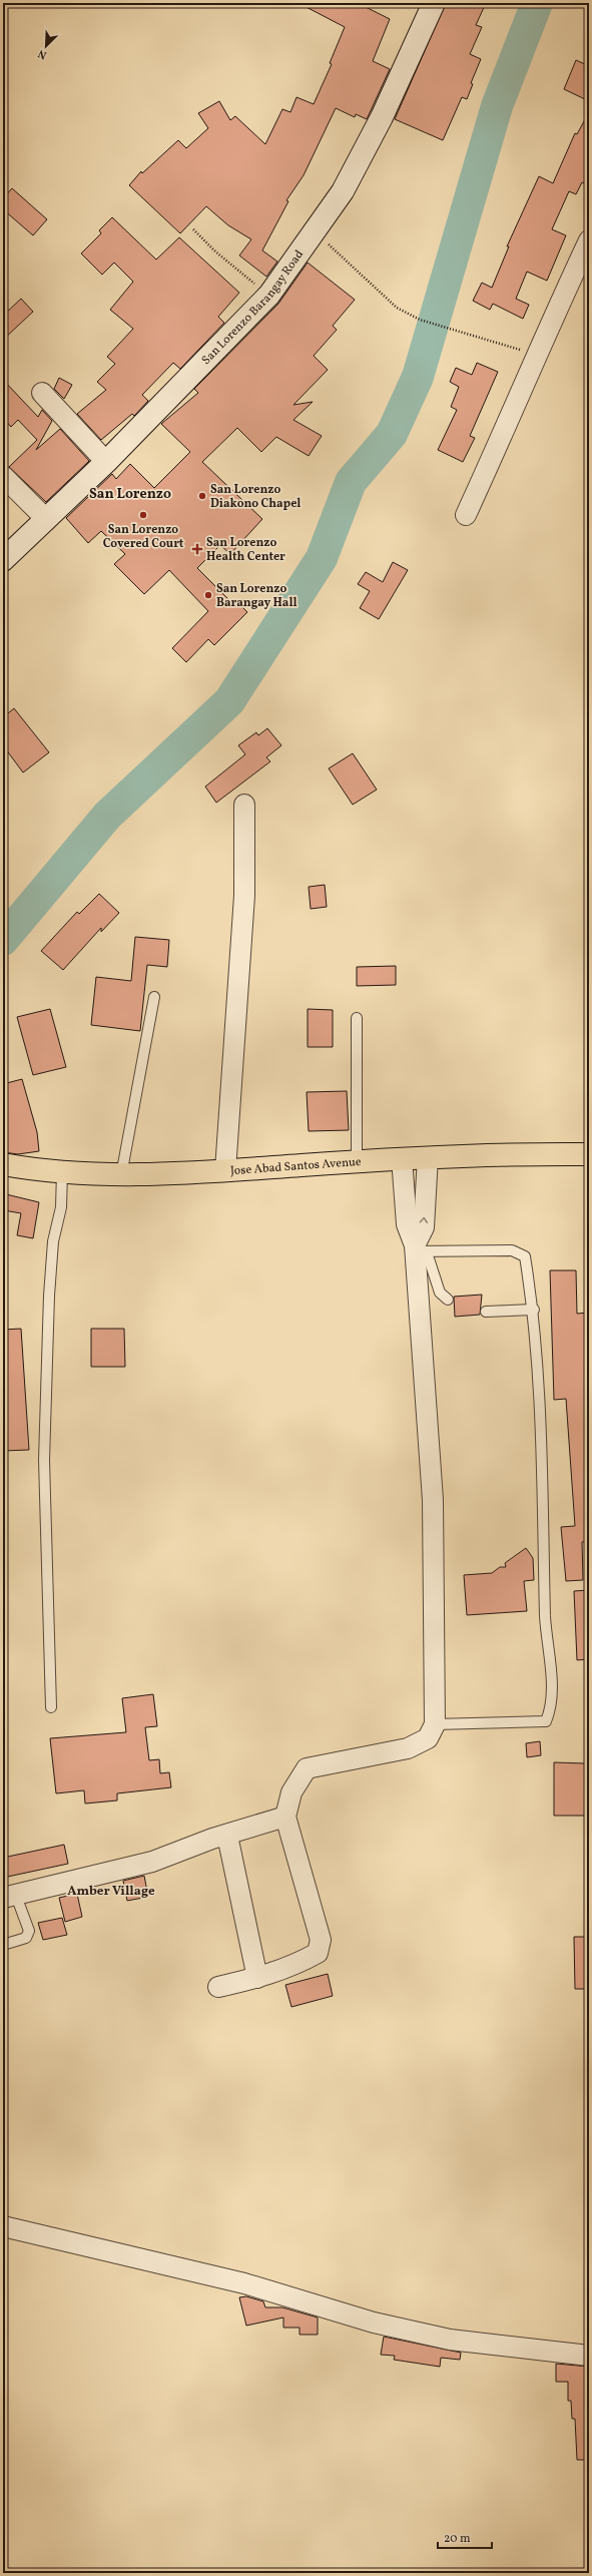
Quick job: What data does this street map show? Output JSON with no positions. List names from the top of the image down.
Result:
{
  "streets": {
    "highway": ["Jose Abad Santos Avenue"],
    "street": ["San Lorenzo Barangay Road"]
  },
  "districts": ["San Lorenzo", "Amber Village"],
  "places": {
    "other": ["San Lorenzo Diakono Chapel", "San Lorenzo Covered Court", "San Lorenzo Barangay Hall"],
    "health": ["San Lorenzo Health Center"]
  },
  "scale_bar": "20 m",
  "north": "bottom left"
}
